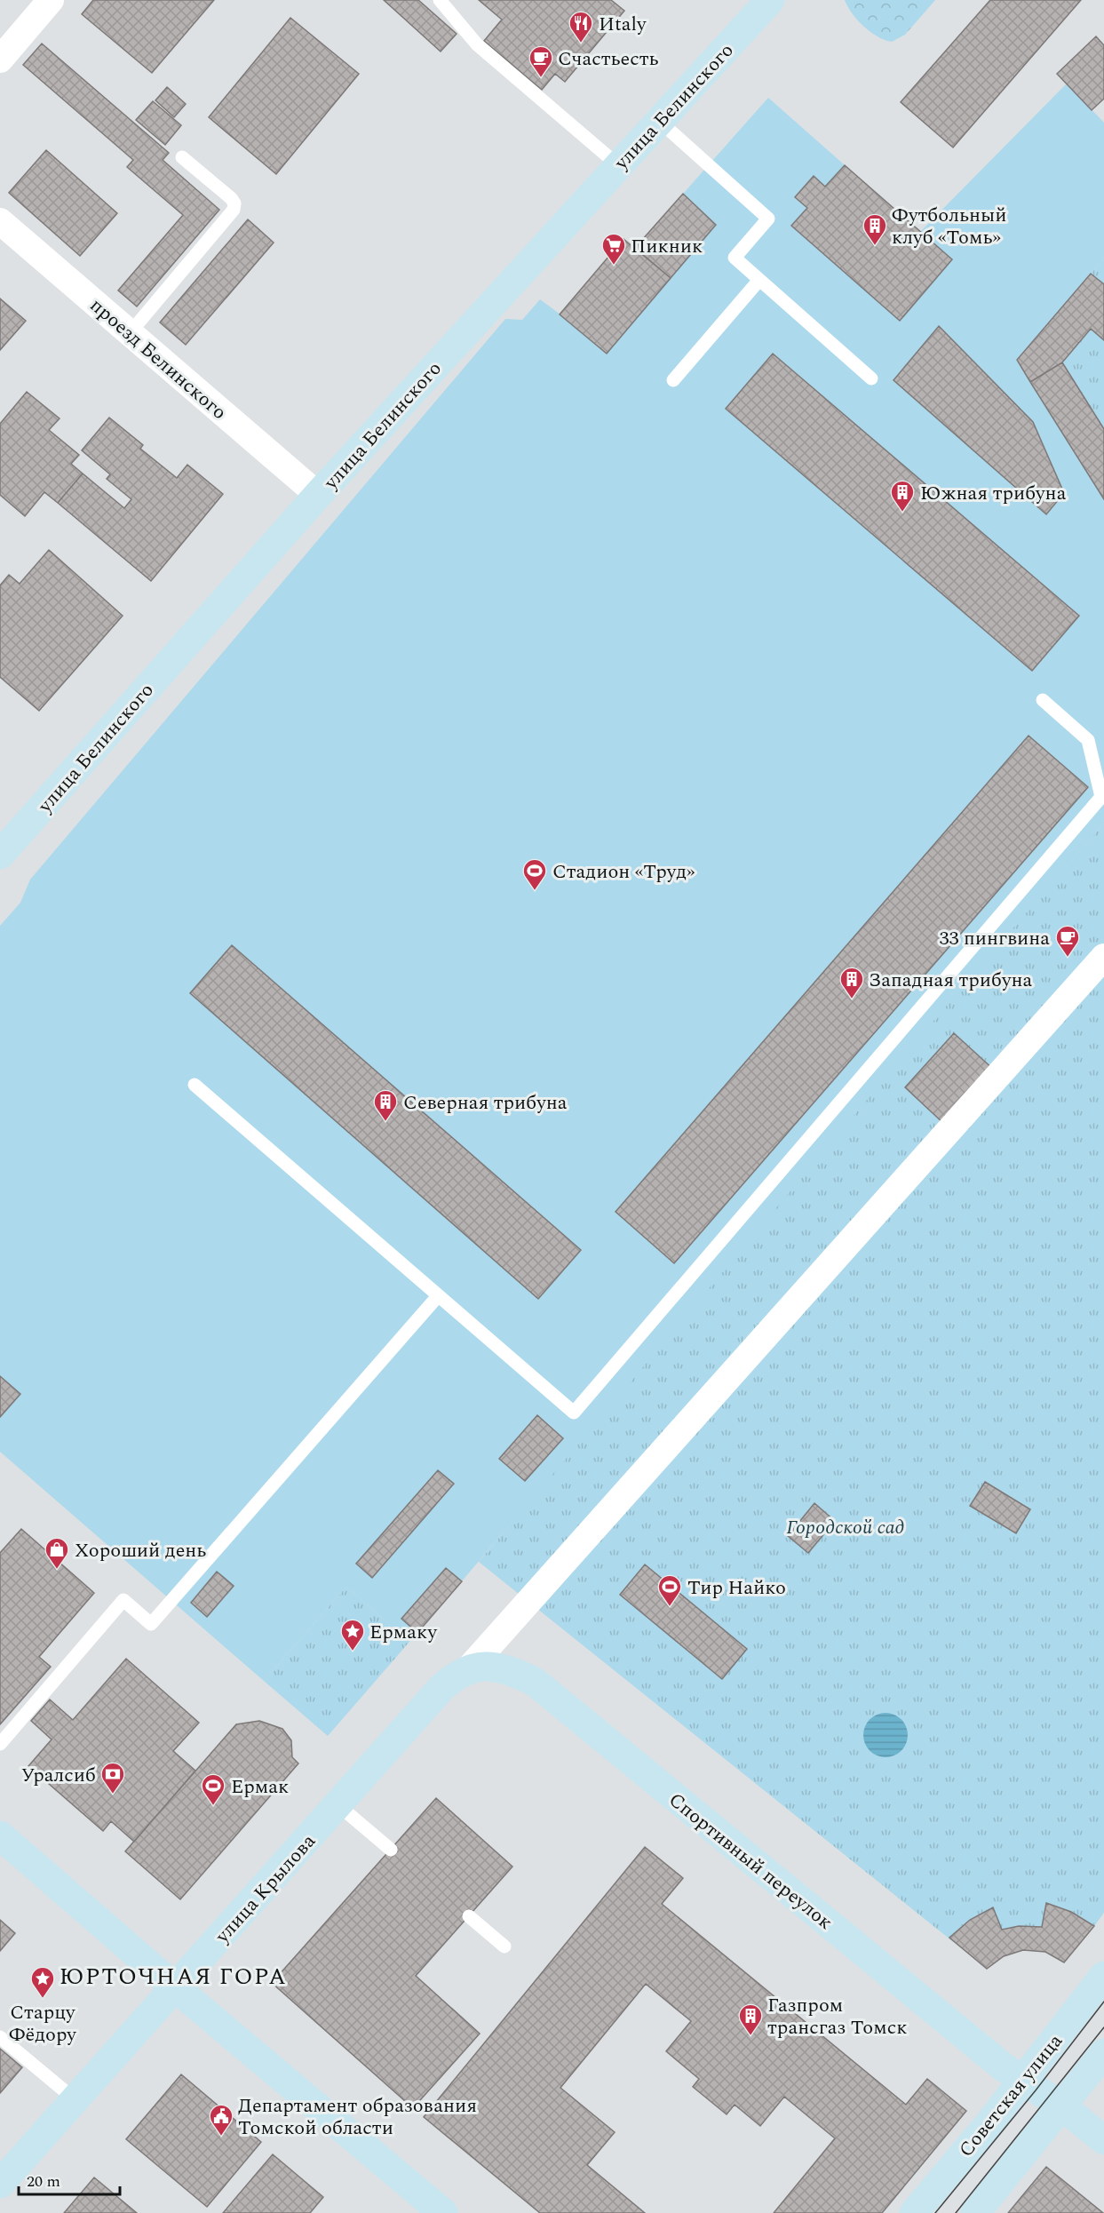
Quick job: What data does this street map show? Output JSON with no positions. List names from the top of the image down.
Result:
{
  "streets": {
    "street": [
      "улица Белинского",
      "проезд Белинского",
      "Спортивный переулок",
      "улица Крылова",
      "Советская улица"
    ]
  },
  "crossings": [
    ["улица Белинского", "проезд Белинского"],
    ["Спортивный переулок", "улица Крылова"],
    ["Спортивный переулок", "Советская улица"]
  ],
  "districts": ["ЮРТОЧНАЯ ГОРА"],
  "parks": ["Городской сад"],
  "places": {
    "restaurant": ["Иtaly"],
    "cafe": ["Счастьесть", "33 пингвина"],
    "building": [
      "Футбольный клуб «Томь»",
      "Южная трибуна",
      "Западная трибуна",
      "Северная трибуна",
      "Газпром трансгаз Томск"
    ],
    "supermarket": ["Пикник"],
    "sports": ["Стадион «Труд»", "Тир Найко", "Ермак"],
    "shop": ["Хороший день"],
    "place": ["Ермаку", "Старцу Фёдору"],
    "bank": ["Уралсиб"],
    "public building": ["Департамент образования Томской области"]
  },
  "scale_bar": "20 m"
}
